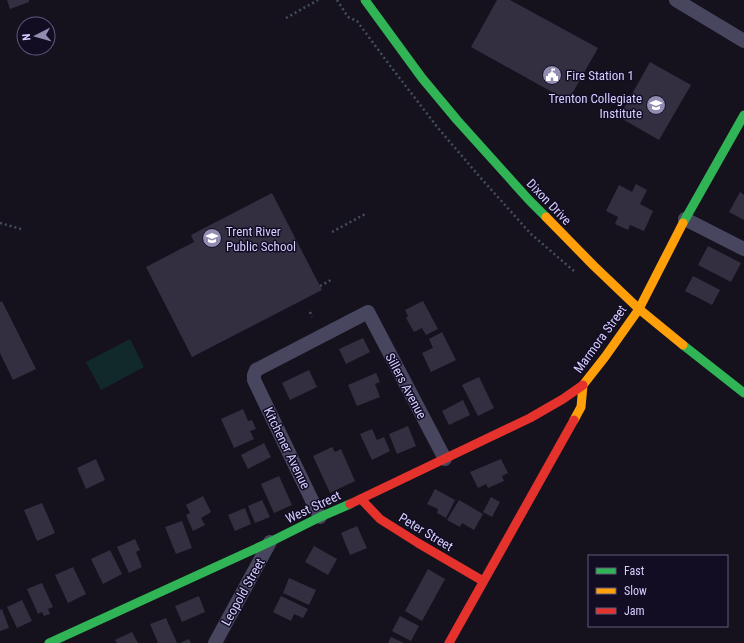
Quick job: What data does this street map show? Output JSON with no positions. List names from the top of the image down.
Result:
{
  "streets": {
    "street": [
      "Dixon Drive",
      "Marmora Street",
      "Sillers Avenue",
      "Kitchener Avenue",
      "West Street",
      "Peter Street",
      "Leopold Street"
    ]
  },
  "crossings": [
    ["Dixon Drive", "Marmora Street"],
    ["Marmora Street", "West Street"],
    ["Marmora Street", "Peter Street"],
    ["Sillers Avenue", "Kitchener Avenue"],
    ["Sillers Avenue", "West Street"],
    ["Kitchener Avenue", "West Street"],
    ["West Street", "Peter Street"],
    ["West Street", "Leopold Street"]
  ],
  "places": {
    "public building": ["Fire Station 1"],
    "school or university": ["Trenton Collegiate Institute", "Trent River Public School"]
  },
  "legend": ["Fast", "Slow", "Jam"],
  "north": "left"
}
